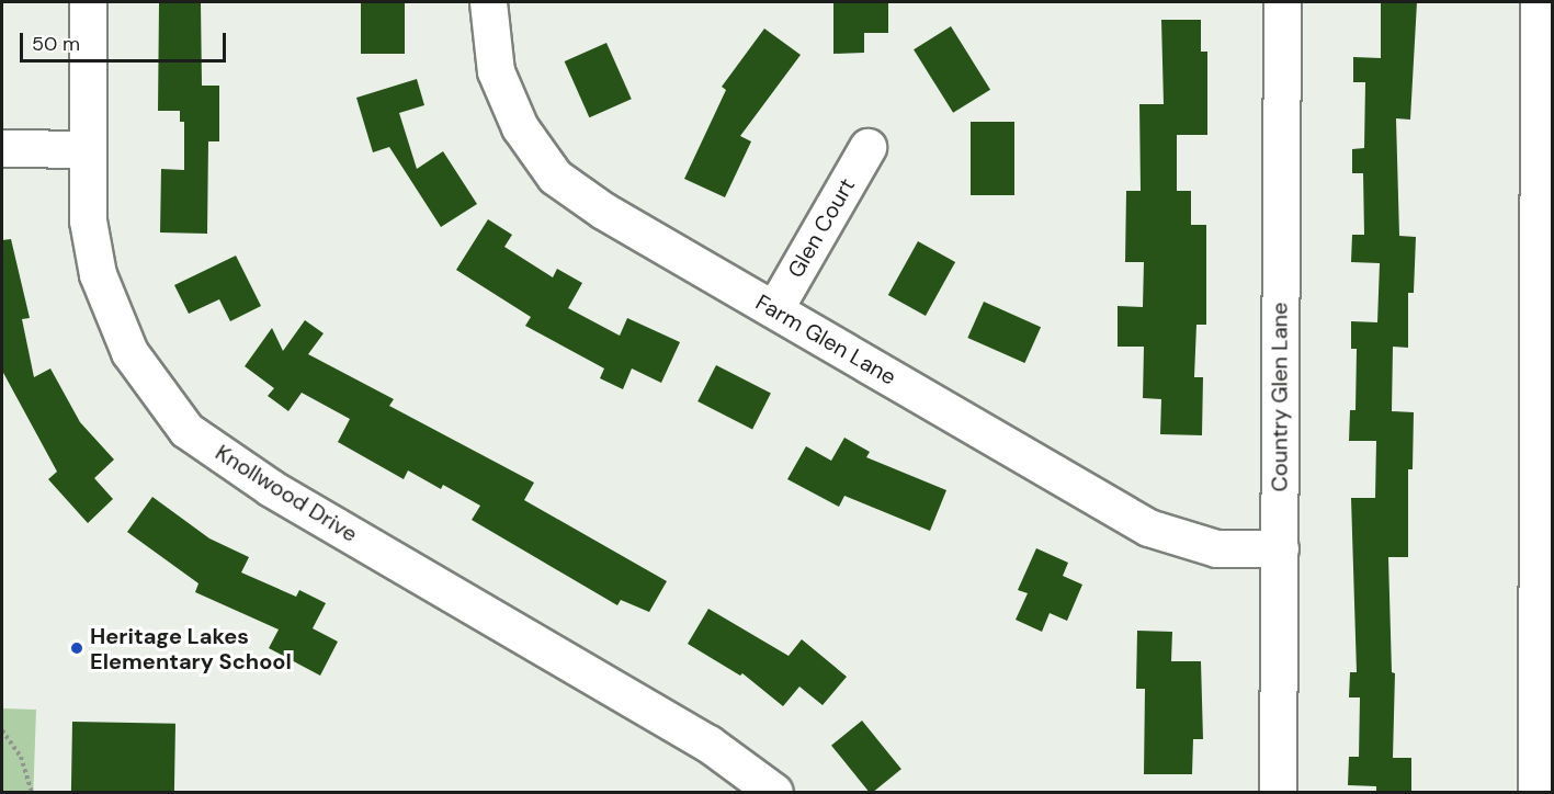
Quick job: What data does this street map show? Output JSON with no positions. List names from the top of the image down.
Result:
{
  "streets": {
    "street": [
      "Glen Court",
      "Farm Glen Lane",
      "Country Glen Lane",
      "Knollwood Drive"
    ]
  },
  "crossings": [
    ["Glen Court", "Farm Glen Lane"],
    ["Farm Glen Lane", "Country Glen Lane"]
  ],
  "places": ["Heritage Lakes Elementary School"],
  "scale_bar": "50 m"
}
